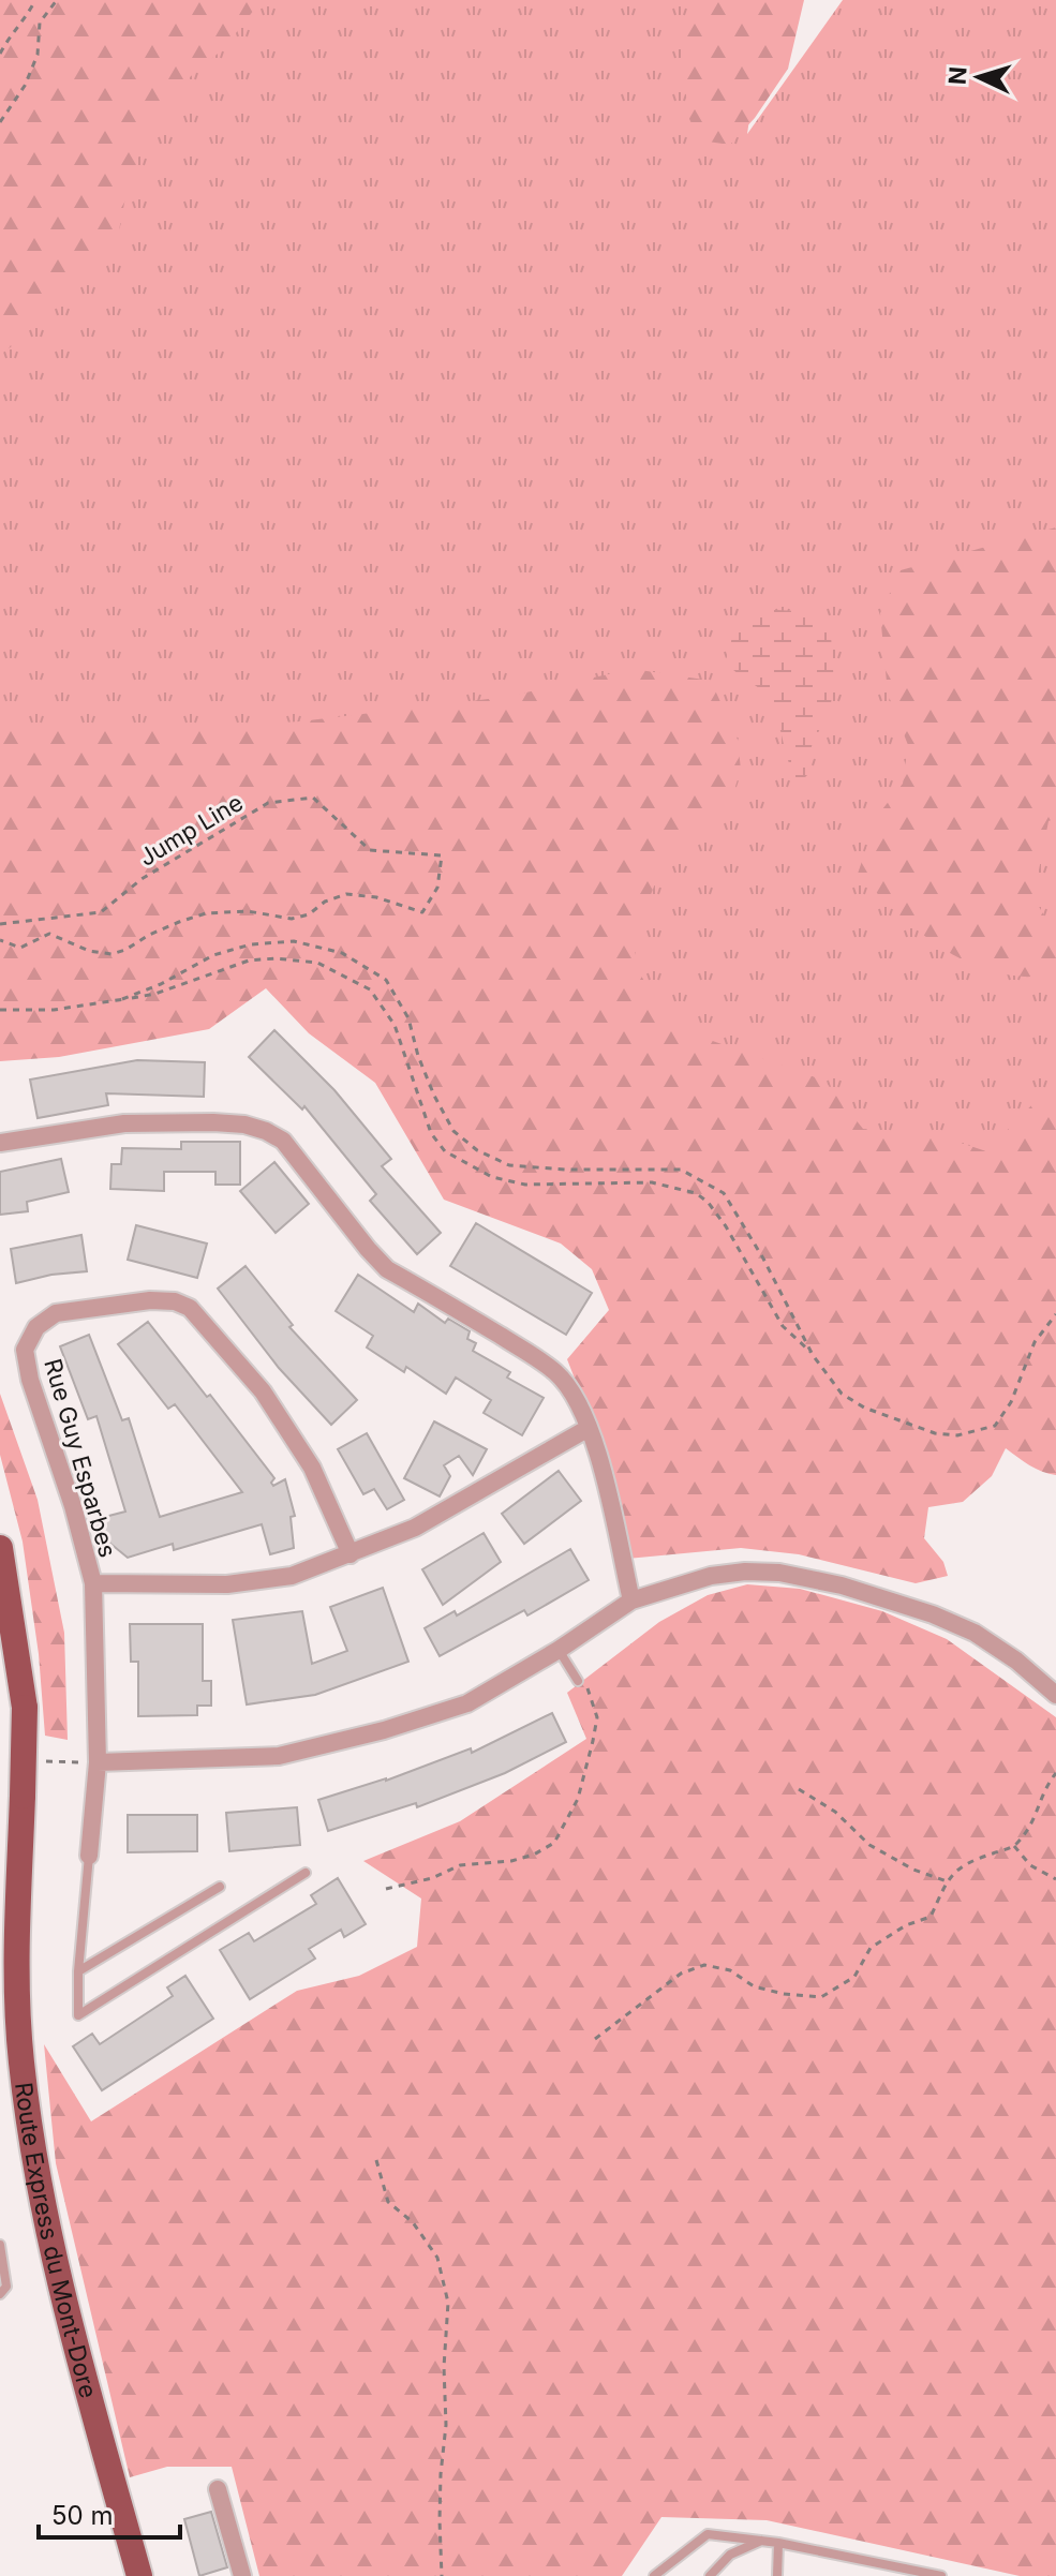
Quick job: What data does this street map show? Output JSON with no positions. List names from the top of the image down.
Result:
{
  "streets": {
    "main road": ["Route Express du Mont-Dore"],
    "street": ["Rue Guy Esparbes"],
    "path": ["Jump Line"]
  },
  "scale_bar": "50 m",
  "north": "left"
}
